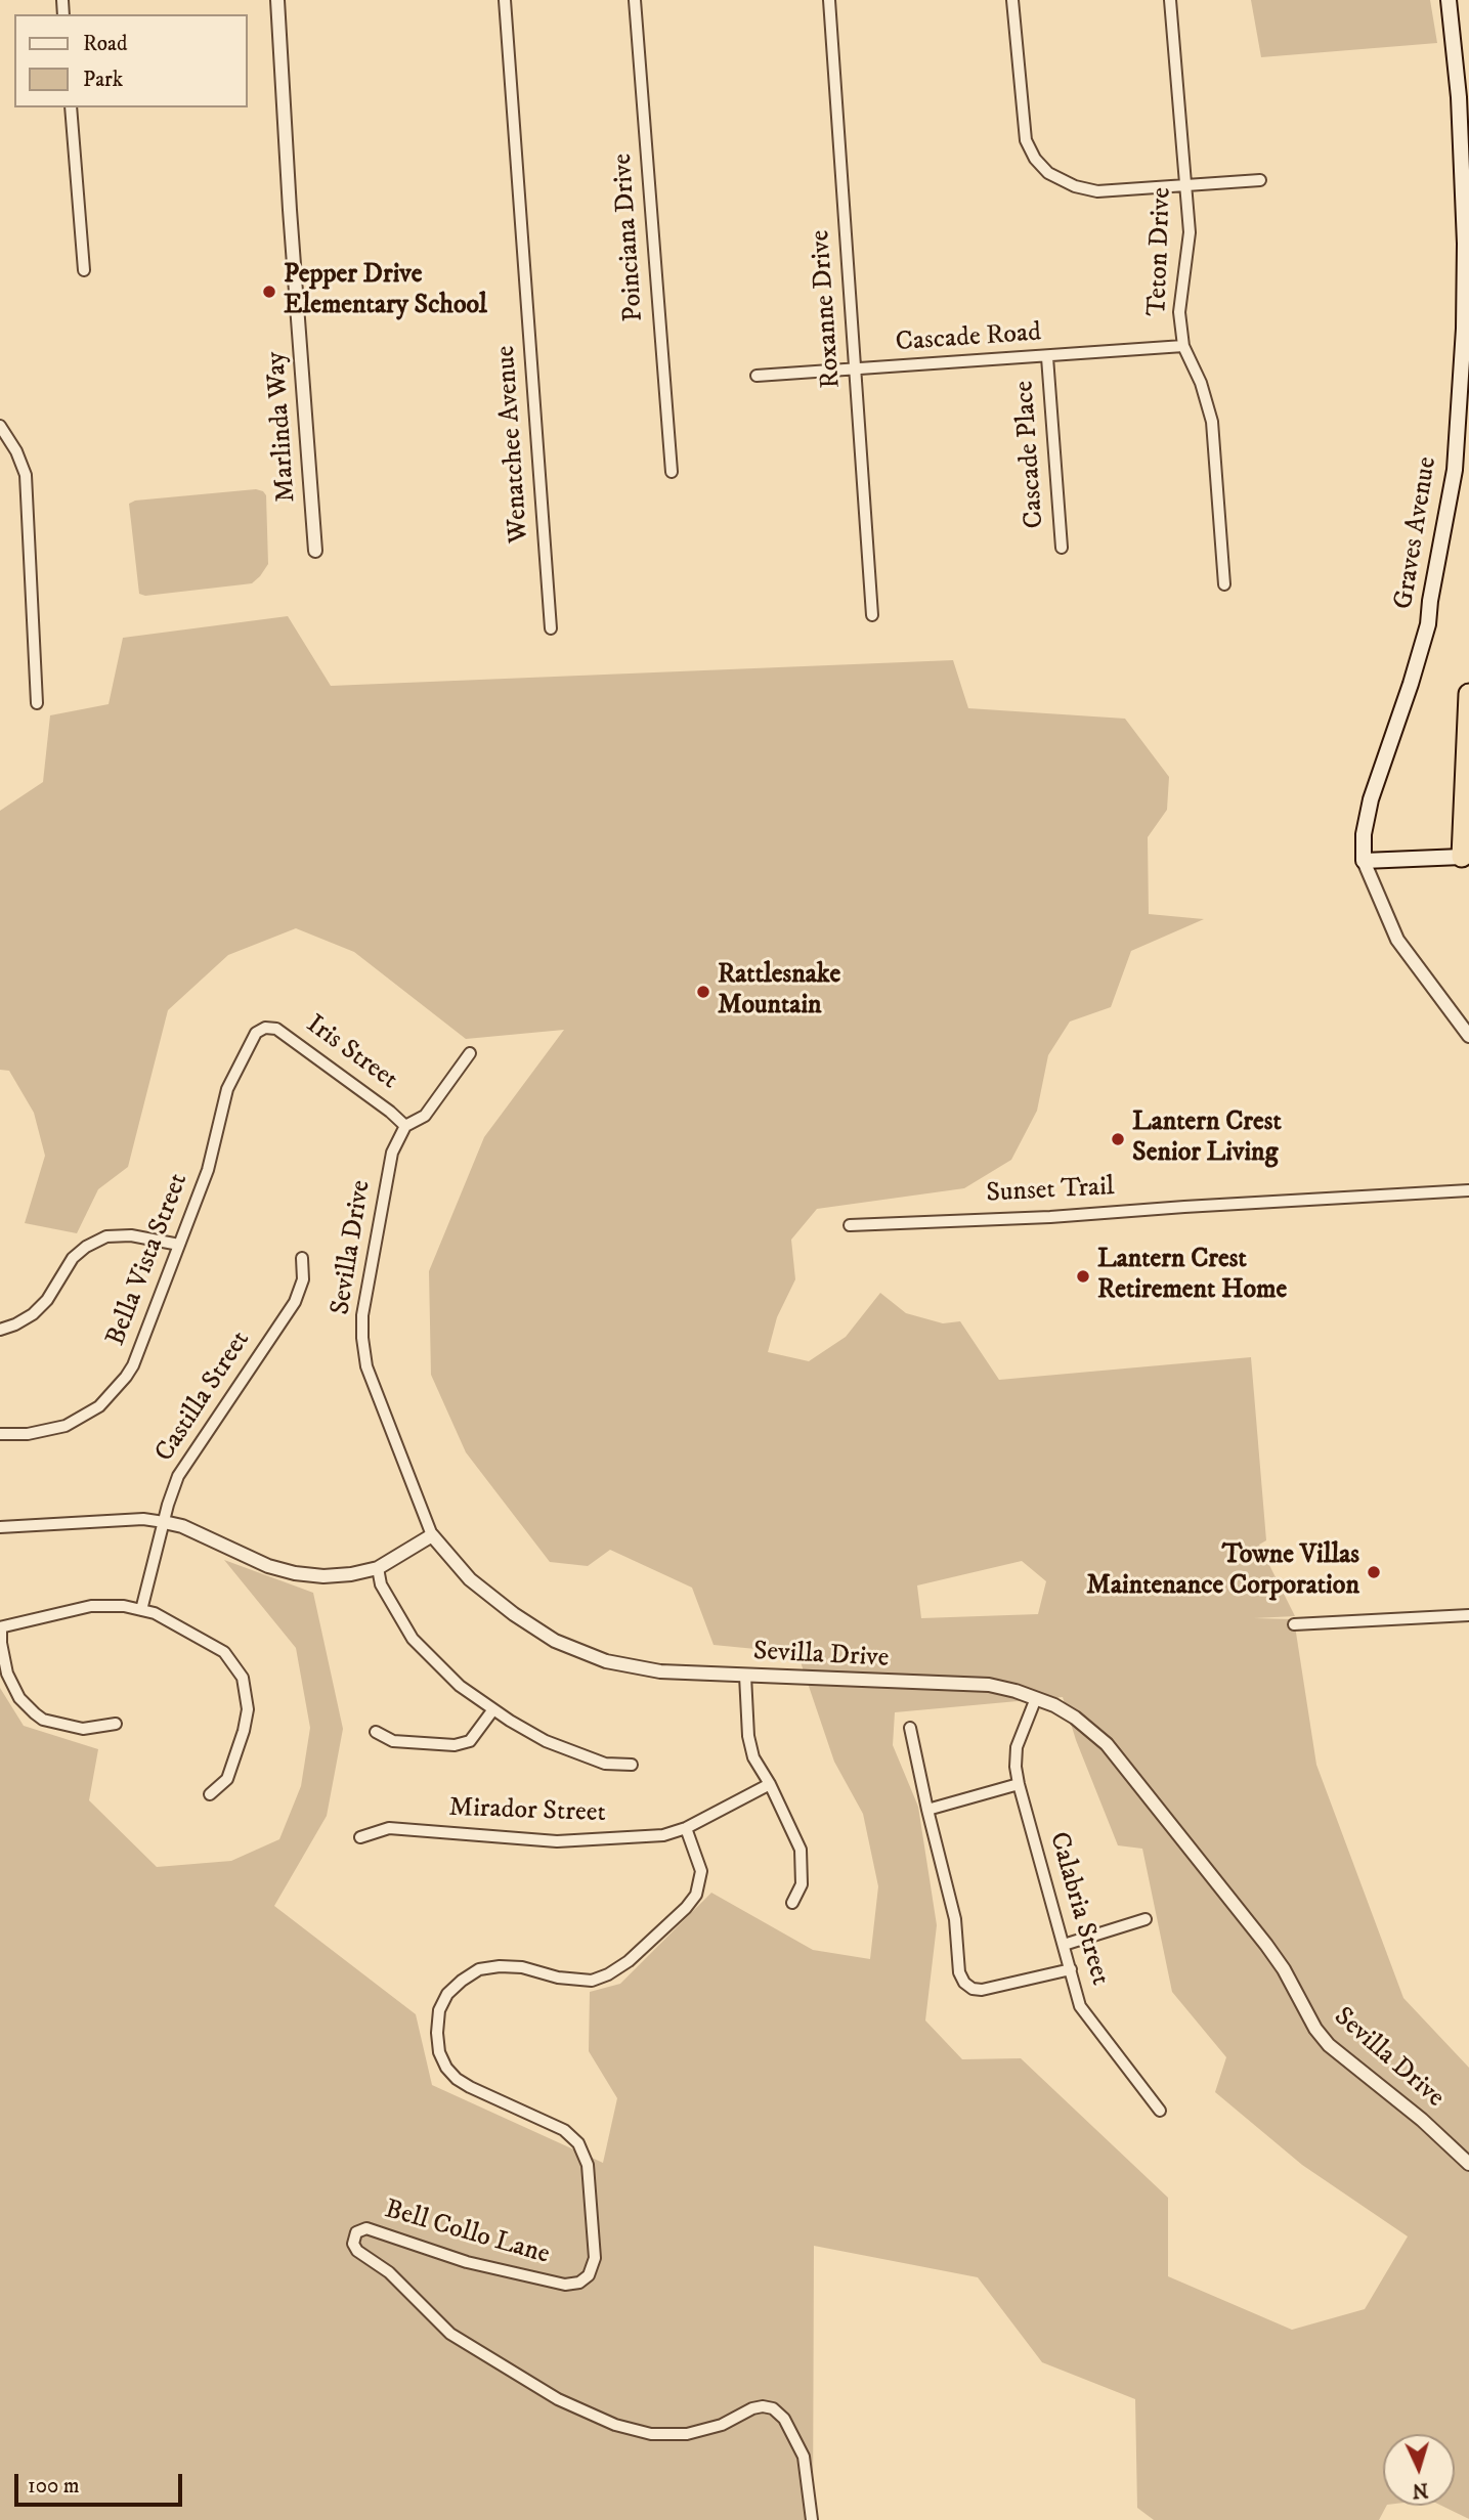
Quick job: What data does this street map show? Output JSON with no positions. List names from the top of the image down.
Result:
{
  "streets": {
    "main road": ["Graves Avenue"],
    "street": [
      "Poinciana Drive",
      "Teton Drive",
      "Roxanne Drive",
      "Cascade Road",
      "Marlinda Way",
      "Wenatchee Avenue",
      "Cascade Place",
      "Iris Street",
      "Sunset Trail",
      "Sevilla Drive",
      "Bella Vista Street",
      "Castilla Street",
      "Mirador Street",
      "Calabria Street",
      "Bell Collo Lane"
    ]
  },
  "crossings": [
    ["Teton Drive", "Cascade Road"],
    ["Roxanne Drive", "Cascade Road"],
    ["Cascade Road", "Cascade Place"],
    ["Iris Street", "Sevilla Drive"],
    ["Iris Street", "Bella Vista Street"],
    ["Sevilla Drive", "Calabria Street"],
    ["Mirador Street", "Bell Collo Lane"]
  ],
  "places": [
    "Pepper Drive Elementary School",
    "Rattlesnake Mountain",
    "Lantern Crest Senior Living",
    "Lantern Crest Retirement Home",
    "Towne Villas Maintenance Corporation"
  ],
  "legend": ["Road", "Park"],
  "scale_bar": "100 m",
  "north": "bottom"
}
